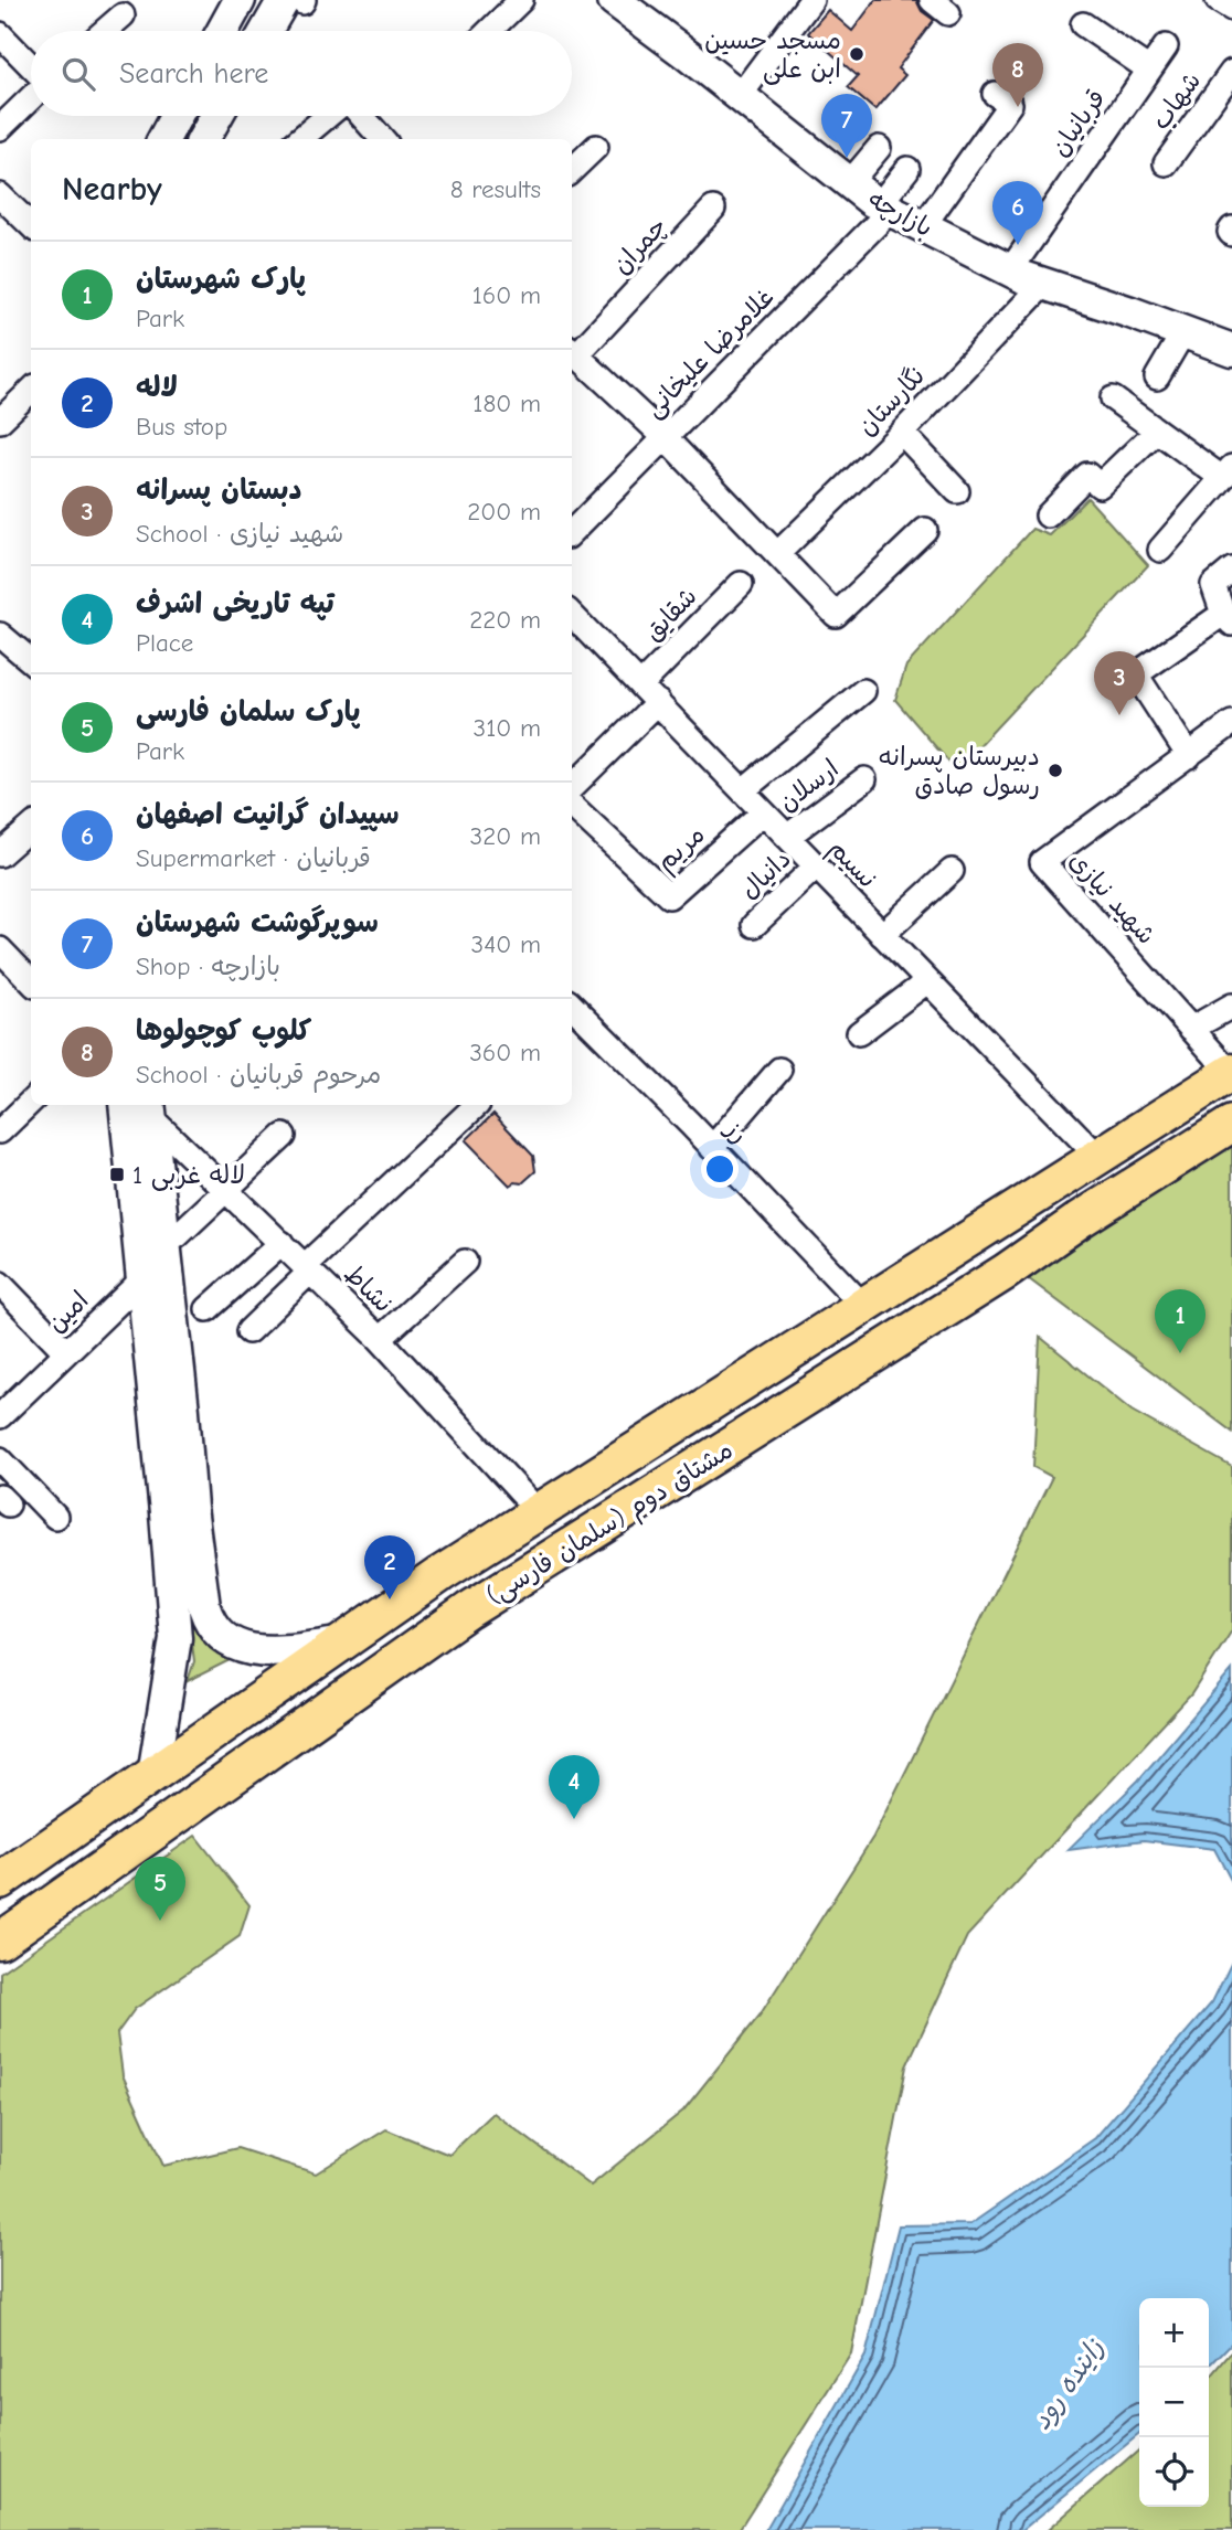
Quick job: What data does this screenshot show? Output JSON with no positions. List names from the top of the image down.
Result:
{
  "streets": {
    "main road": ["بازارچه", "مشتاق دوم (سلمان فارسی)"],
    "street": [
      "شهاب",
      "قربانیان",
      "چمران",
      "غلامرضا علیخانی",
      "نگارستان",
      "شقایق",
      "ارسلان",
      "مریم",
      "نسیم",
      "دانیال",
      "شهید نیازی",
      "رز",
      "نشاط",
      "امین"
    ]
  },
  "crossings": [
    ["قربانیان", "بازارچه"],
    ["بازارچه", "غلامرضا علیخانی"],
    ["بازارچه", "نگارستان"],
    ["چمران", "غلامرضا علیخانی"],
    ["شقایق", "نسیم"],
    ["ارسلان", "نسیم"],
    ["مریم", "نسیم"],
    ["نسیم", "دانیال"],
    ["نسیم", "مشتاق دوم (سلمان فارسی)"],
    ["شهید نیازی", "مشتاق دوم (سلمان فارسی)"],
    ["رز", "مشتاق دوم (سلمان فارسی)"],
    ["نشاط", "مشتاق دوم (سلمان فارسی)"]
  ],
  "water": ["زاینده رود"],
  "places": {
    "other": ["مسجد حسین ابن علی", "دبیرستان پسرانه رسول صادق"],
    "transit": ["لاله غربی 1"]
  },
  "page": {
    "search": "Search here",
    "pins": [
      "8",
      "7",
      "6",
      "3",
      "1",
      "2",
      "4",
      "5"
    ],
    "heading": ["Nearby", "8 results"],
    "list": [
      {
        "mark": "1",
        "name": "پارک شهرستان",
        "note": "Park",
        "value": "160 m"
      },
      {
        "mark": "2",
        "name": "لاله",
        "note": "Bus stop",
        "value": "180 m"
      },
      {
        "mark": "3",
        "name": "دبستان پسرانه",
        "note": "School · شهید نیازی",
        "value": "200 m"
      },
      {
        "mark": "4",
        "name": "تپه تاریخی اشرف",
        "note": "Place",
        "value": "220 m"
      },
      {
        "mark": "5",
        "name": "پارک سلمان فارسی",
        "note": "Park",
        "value": "310 m"
      },
      {
        "mark": "6",
        "name": "سپیدان گرانیت اصفهان",
        "note": "Supermarket · قربانیان",
        "value": "320 m"
      },
      {
        "mark": "7",
        "name": "سوپرگوشت شهرستان",
        "note": "Shop · بازارچه",
        "value": "340 m"
      },
      {
        "mark": "8",
        "name": "کلوپ کوچولوها",
        "note": "School · مرحوم قربانیان",
        "value": "360 m"
      }
    ],
    "map_buttons": ["+", "−"]
  }
}
